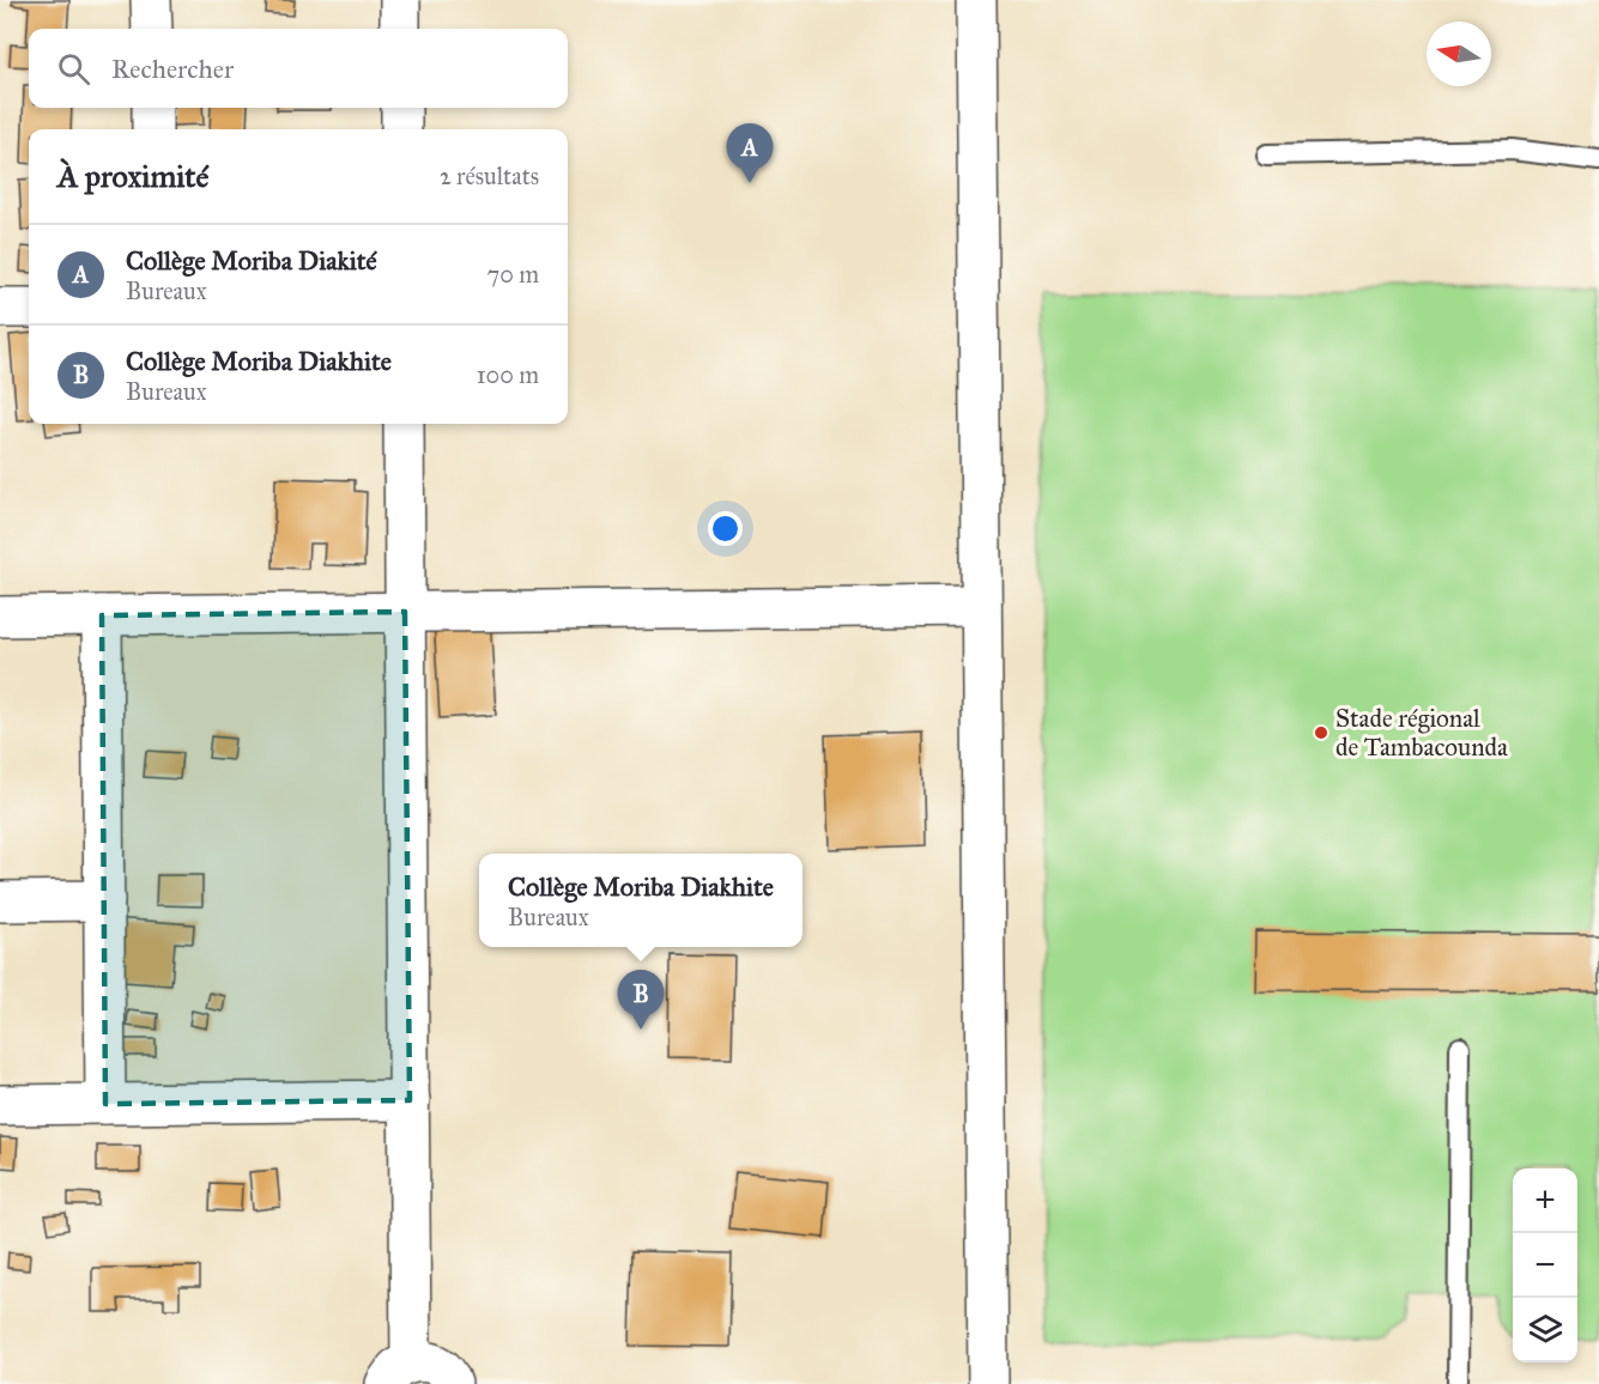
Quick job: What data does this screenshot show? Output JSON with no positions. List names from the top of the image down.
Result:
{
  "places": ["Stade régional de Tambacounda"],
  "north": "left",
  "page": {
    "search": "Rechercher",
    "pins": ["A", "B"],
    "heading": ["À proximité", "2 résultats"],
    "list": [
      {
        "mark": "A",
        "name": "Collège Moriba Diakité",
        "note": "Bureaux",
        "value": "70 m"
      },
      {
        "mark": "B",
        "name": "Collège Moriba Diakhite",
        "note": "Bureaux",
        "value": "100 m"
      }
    ],
    "popup": ["Collège Moriba Diakhite", "Bureaux"],
    "map_buttons": ["+", "−"]
  }
}
